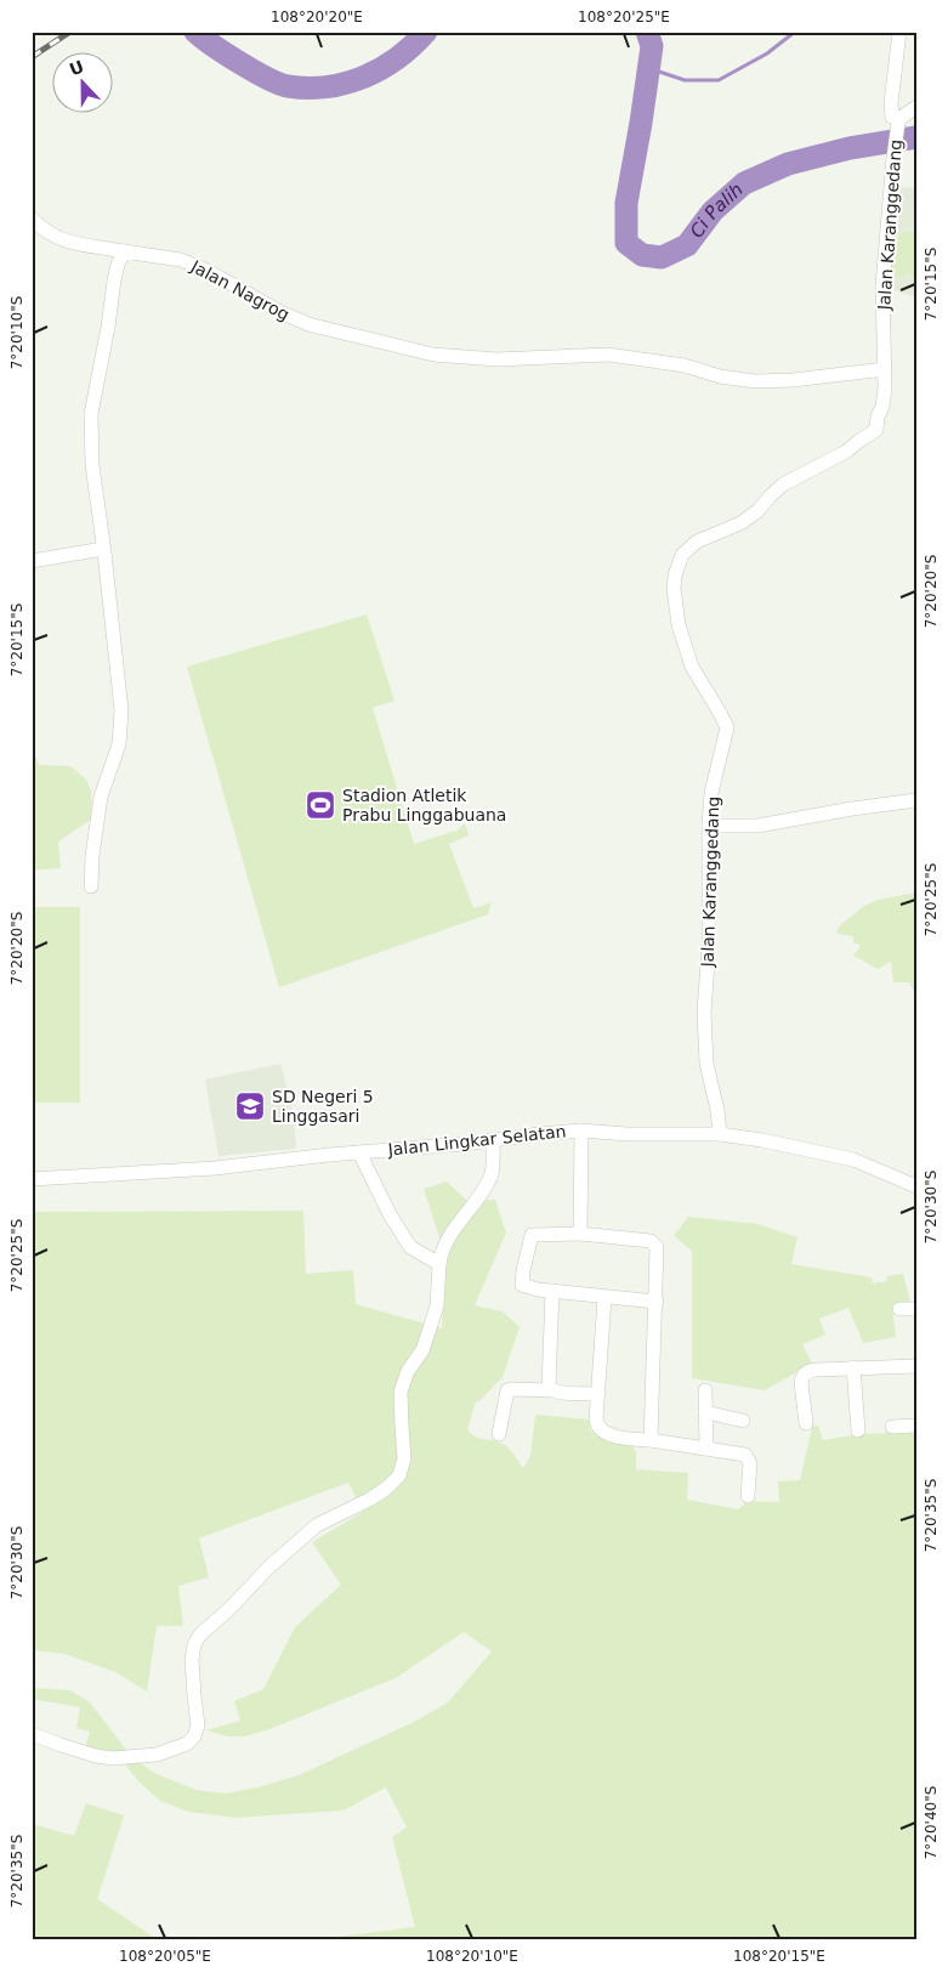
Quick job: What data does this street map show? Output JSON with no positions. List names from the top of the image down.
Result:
{
  "streets": {
    "street": ["Jalan Karanggedang", "Jalan Nagrog", "Jalan Lingkar Selatan"]
  },
  "crossings": [
    ["Jalan Karanggedang", "Jalan Nagrog"],
    ["Jalan Karanggedang", "Jalan Lingkar Selatan"]
  ],
  "water": ["Ci Palih"],
  "places": {
    "sports": ["Stadion Atletik Prabu Linggabuana"],
    "school or university": ["SD Negeri 5 Linggasari"]
  },
  "north": "top",
  "coordinates": [
    "108°20'20\"E",
    "108°20'25\"E",
    "7°20'15\"S",
    "7°20'10\"S",
    "7°20'20\"S",
    "7°20'25\"S",
    "7°20'30\"S",
    "7°20'35\"S",
    "7°20'40\"S",
    "108°20'05\"E",
    "108°20'10\"E",
    "108°20'15\"E"
  ]
}
